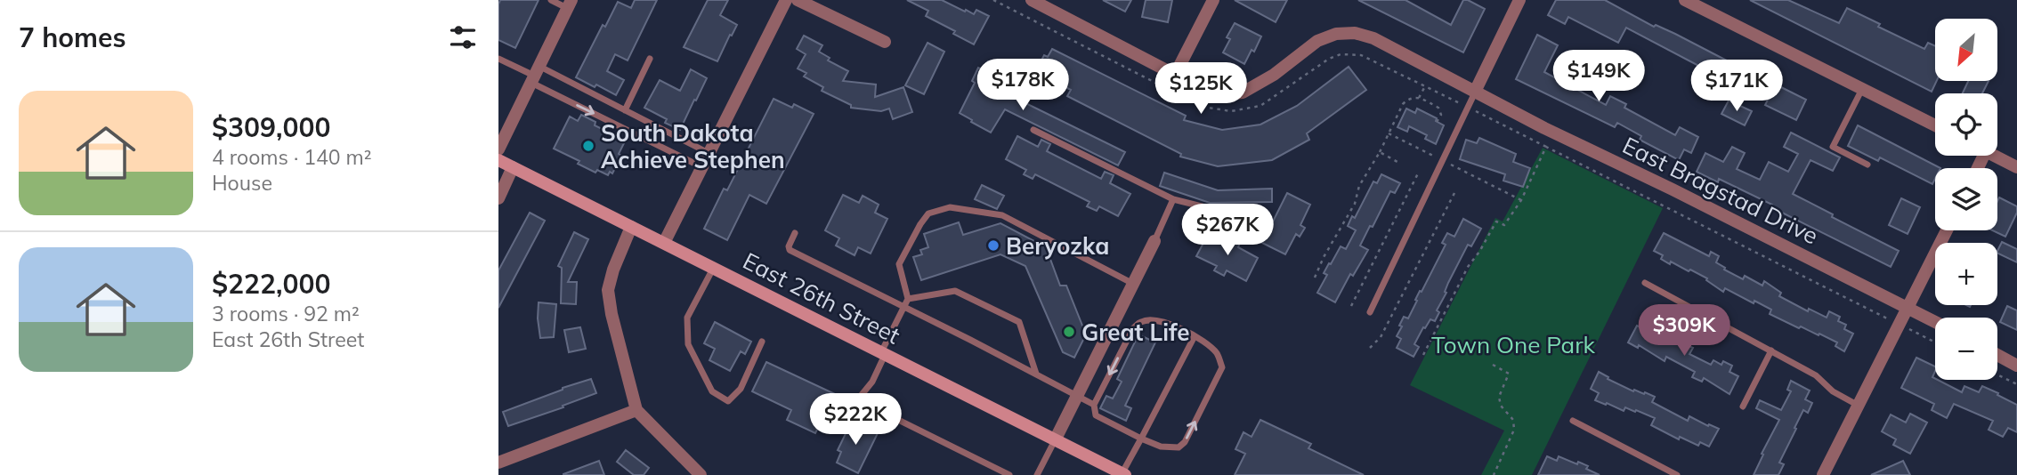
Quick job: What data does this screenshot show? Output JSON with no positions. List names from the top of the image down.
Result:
{
  "streets": {
    "main road": ["East 26th Street"],
    "street": ["East Bragstad Drive"]
  },
  "parks": ["Town One Park"],
  "places": ["South Dakota Achieve Stephen", "Beryozka", "Great Life"],
  "north": "bottom left",
  "page": {
    "heading": "7 homes",
    "map_buttons": ["+", "−"],
    "price": [
      "$149K",
      "$178K",
      "$171K",
      "$125K",
      "$267K",
      "$309K",
      "$222K"
    ],
    "list": [
      {
        "name": "$309,000",
        "note": "4 rooms · 140 m² · House"
      },
      {
        "name": "$222,000",
        "note": "3 rooms · 92 m² · East 26th Street"
      }
    ]
  }
}
